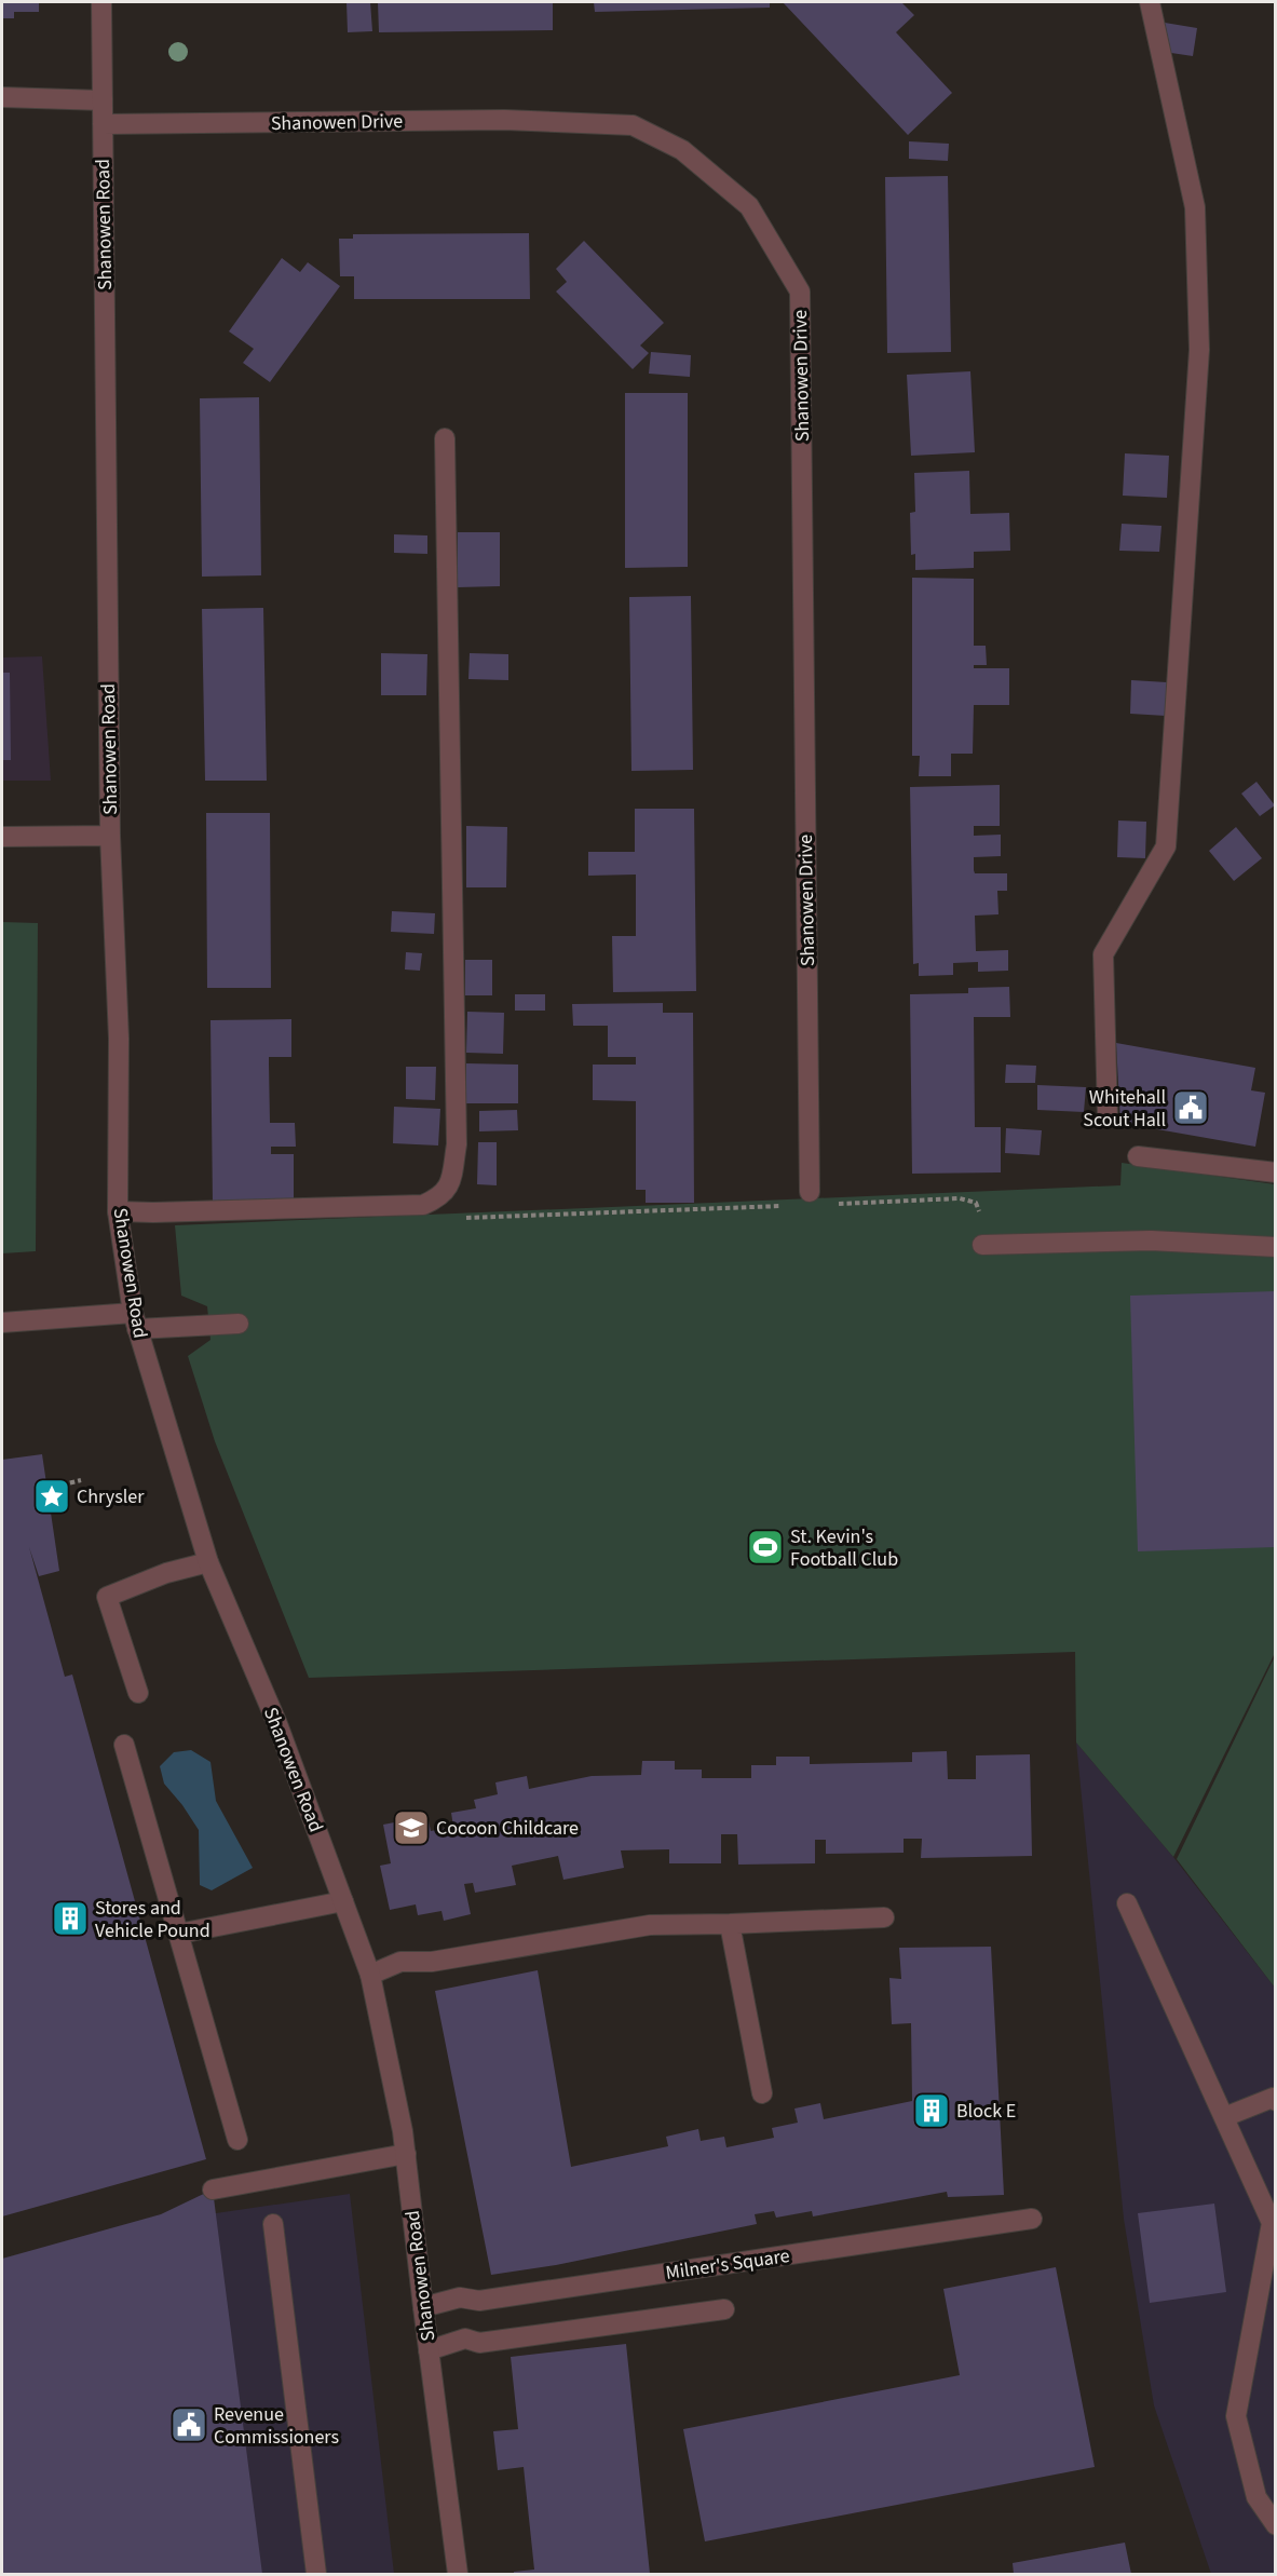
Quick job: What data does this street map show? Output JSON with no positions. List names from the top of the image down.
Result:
{
  "streets": {
    "street": ["Shanowen Drive", "Shanowen Road", "Milner's Square"]
  },
  "crossings": [
    ["Shanowen Drive", "Shanowen Road"],
    ["Shanowen Road", "Milner's Square"]
  ],
  "places": {
    "public building": ["Whitehall Scout Hall", "Revenue Commissioners"],
    "place": ["Chrysler"],
    "sports": ["St. Kevin's Football Club"],
    "school or university": ["Cocoon Childcare"],
    "building": ["Stores and Vehicle Pound", "Block E"]
  }
}
